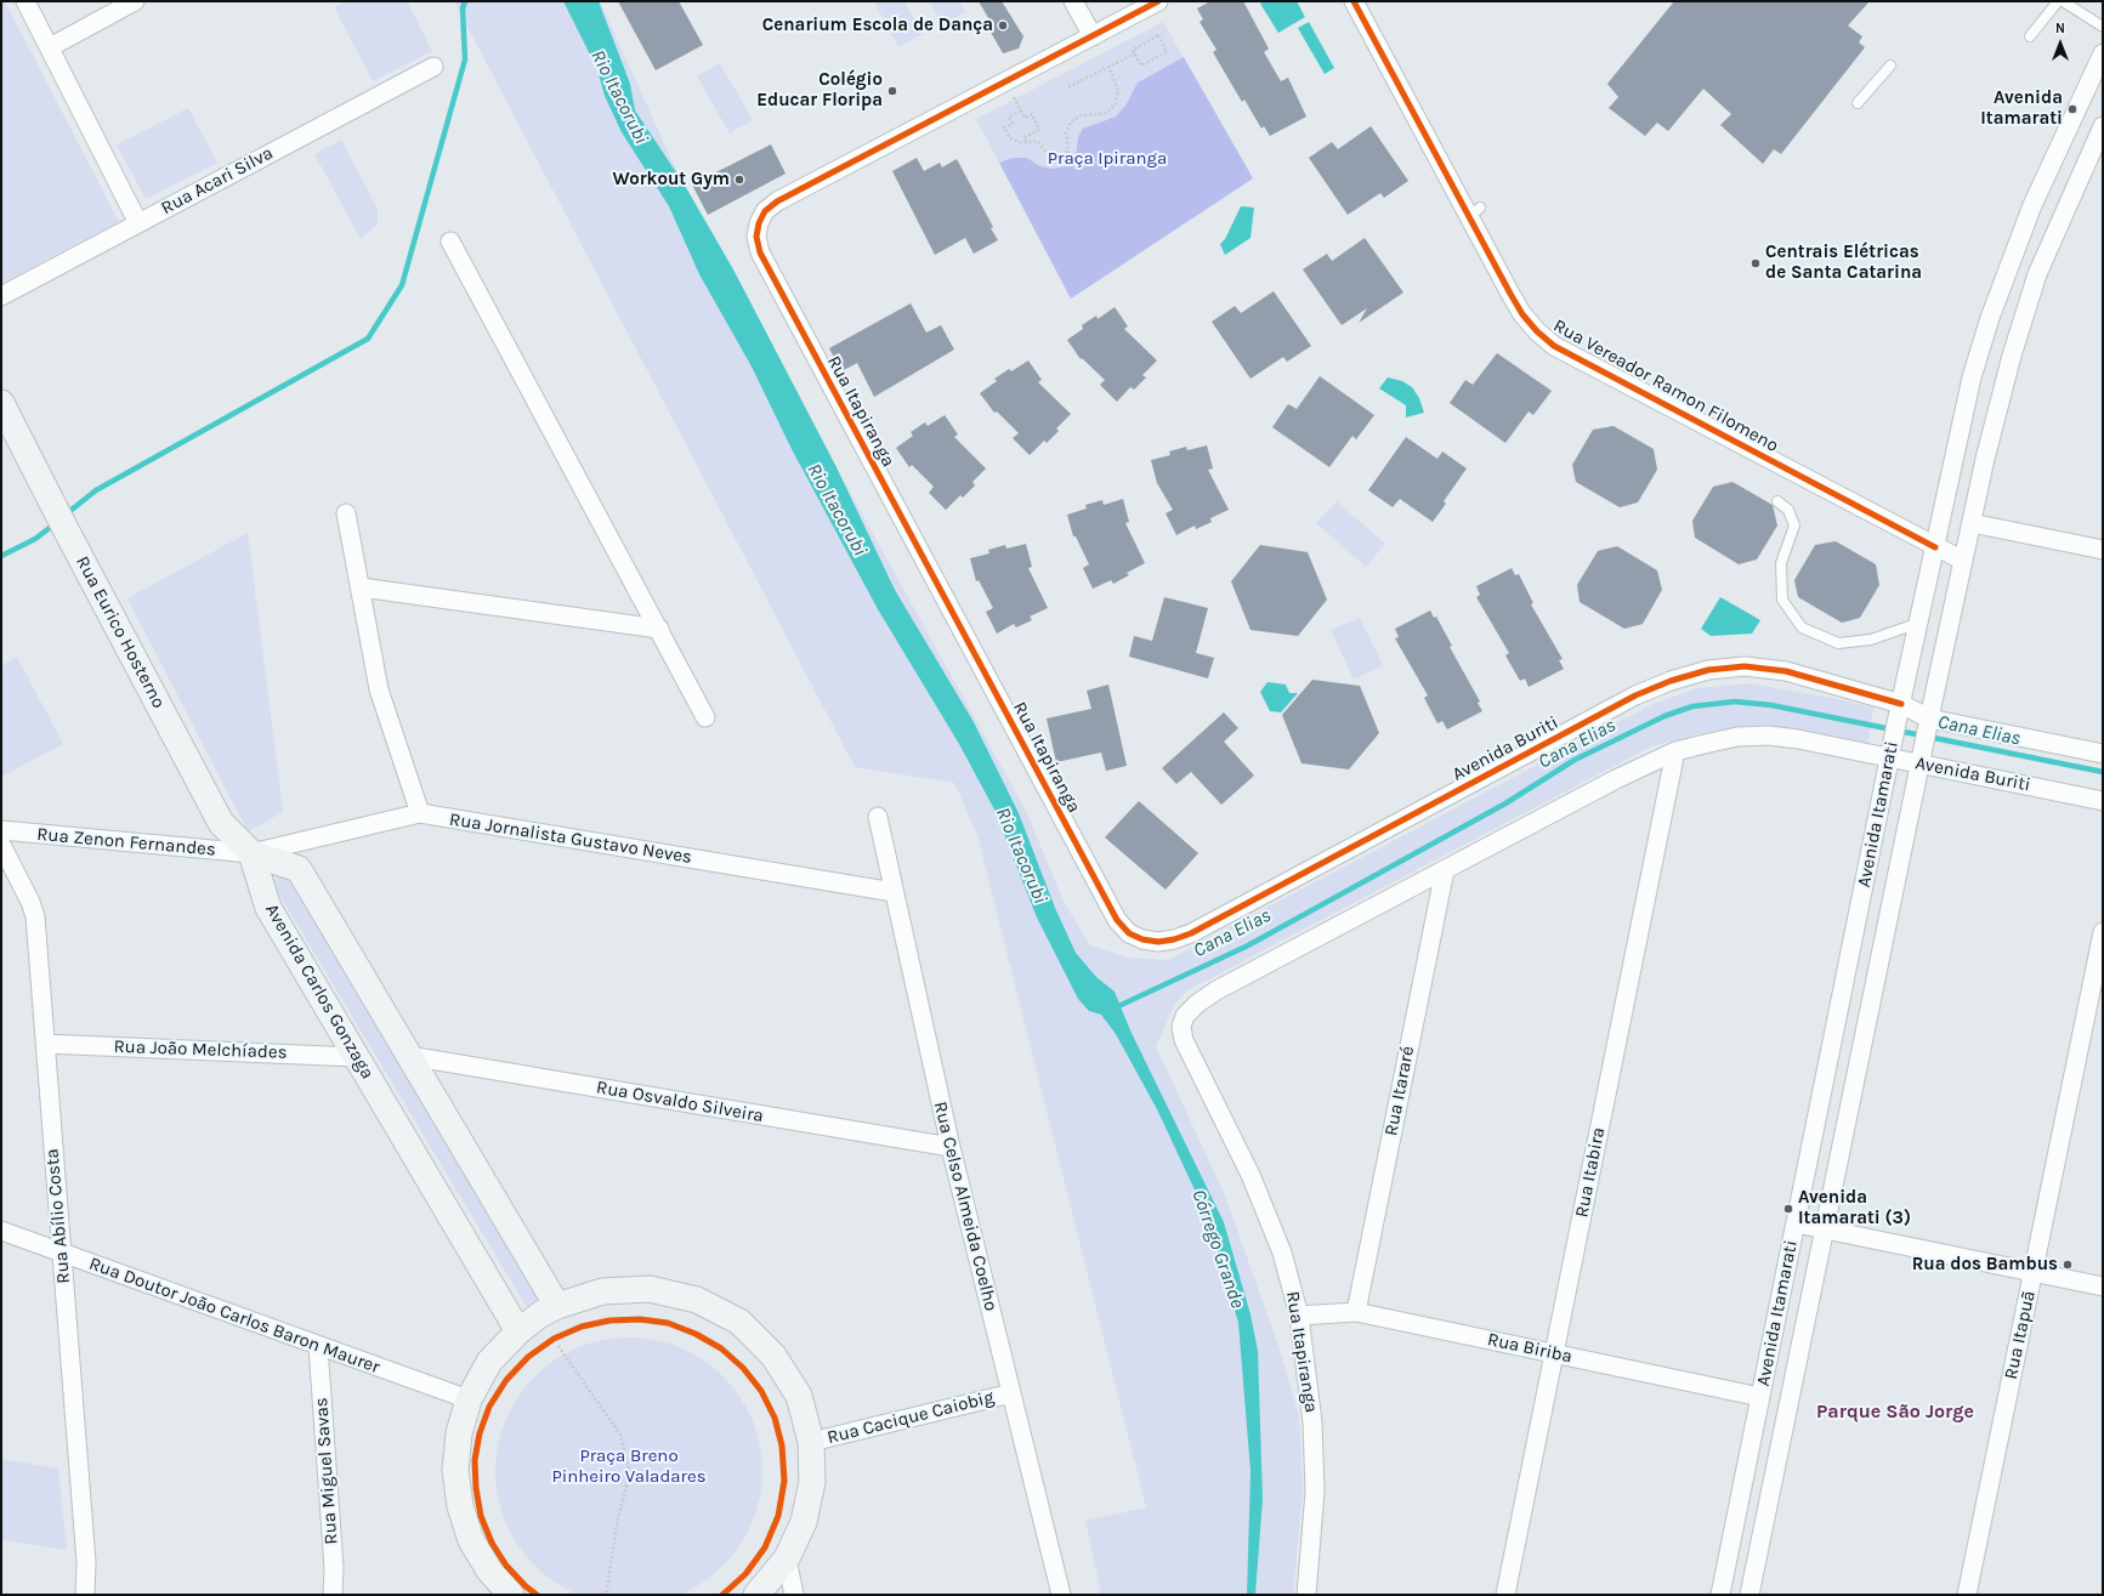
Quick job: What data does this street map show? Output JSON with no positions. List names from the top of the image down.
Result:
{
  "streets": {
    "street": [
      "Rua Acari Silva",
      "Rua Vereador Ramon Filomeno",
      "Rua Itapiranga",
      "Rua Eurico Hosterno",
      "Avenida Buriti",
      "Avenida Itamarati",
      "Rua Jornalista Gustavo Neves",
      "Rua Zenon Fernandes",
      "Avenida Carlos Gonzaga",
      "Rua João Melchíades",
      "Rua Itararé",
      "Rua Osvaldo Silveira",
      "Rua Itabira",
      "Rua Celso Almeida Coelho",
      "Rua Abílio Costa",
      "Rua Doutor João Carlos Baron Maurer",
      "Rua Itapuã",
      "Rua Biriba",
      "Rua Cacique Caiobig",
      "Rua Miguel Savas"
    ]
  },
  "crossings": [
    ["Rua Vereador Ramon Filomeno", "Avenida Itamarati"],
    ["Rua Itapiranga", "Avenida Buriti"],
    ["Rua Itapiranga", "Rua Biriba"],
    ["Rua Eurico Hosterno", "Rua Jornalista Gustavo Neves"],
    ["Rua Eurico Hosterno", "Rua Zenon Fernandes"],
    ["Rua Eurico Hosterno", "Avenida Carlos Gonzaga"],
    ["Avenida Buriti", "Avenida Itamarati"],
    ["Avenida Buriti", "Rua Itararé"],
    ["Avenida Buriti", "Rua Itabira"],
    ["Avenida Itamarati", "Rua Biriba"],
    ["Rua Jornalista Gustavo Neves", "Rua Zenon Fernandes"],
    ["Rua Jornalista Gustavo Neves", "Avenida Carlos Gonzaga"],
    ["Rua Jornalista Gustavo Neves", "Rua Celso Almeida Coelho"],
    ["Rua Zenon Fernandes", "Avenida Carlos Gonzaga"],
    ["Avenida Carlos Gonzaga", "Rua João Melchíades"],
    ["Rua João Melchíades", "Rua Abílio Costa"],
    ["Rua Itararé", "Rua Biriba"],
    ["Rua Osvaldo Silveira", "Rua Celso Almeida Coelho"],
    ["Rua Itabira", "Rua Biriba"],
    ["Rua Celso Almeida Coelho", "Rua Cacique Caiobig"],
    ["Rua Abílio Costa", "Rua Doutor João Carlos Baron Maurer"],
    ["Rua Doutor João Carlos Baron Maurer", "Rua Miguel Savas"]
  ],
  "districts": ["Parque São Jorge"],
  "water": ["Rio Itacorubi", "Cana Elias", "Córrego Grande"],
  "parks": ["Praça Ipiranga", "Praça Breno Pinheiro Valadares"],
  "places": [
    "Cenarium Escola de Dança",
    "Colégio Educar Floripa",
    "Avenida Itamarati",
    "Workout Gym",
    "Centrais Elétricas de Santa Catarina",
    "Avenida Itamarati (3)",
    "Rua dos Bambus"
  ],
  "north": "top"
}
